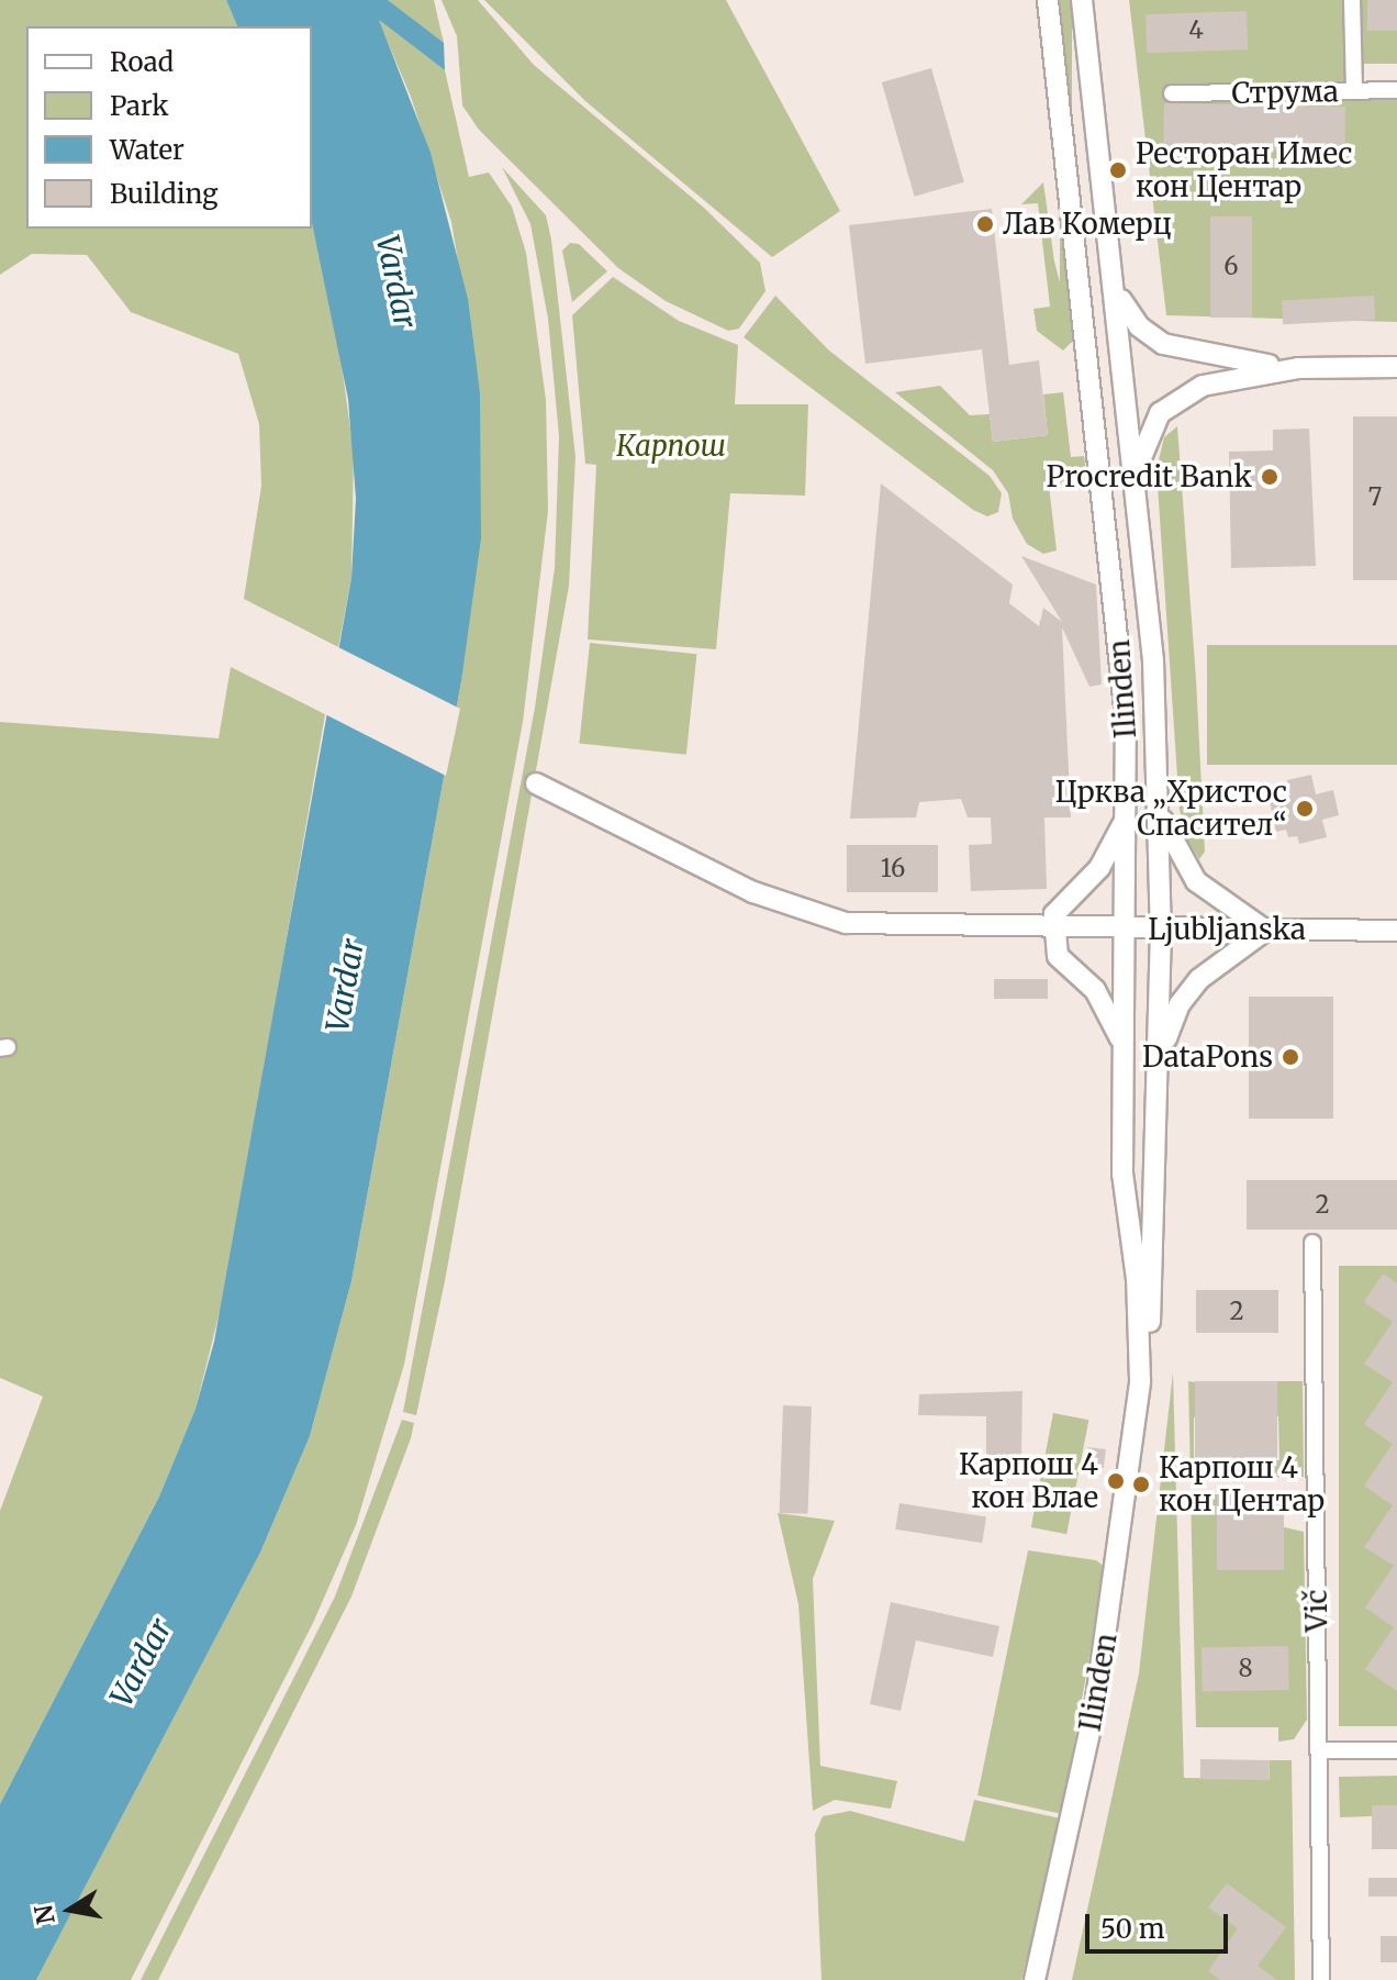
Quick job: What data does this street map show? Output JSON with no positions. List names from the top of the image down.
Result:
{
  "streets": {
    "street": [
      "Струма",
      "Ilinden",
      "Ljubljanska",
      "Vič"
    ]
  },
  "crossings": [
    ["Ilinden", "Ljubljanska"]
  ],
  "water": ["Vardar"],
  "parks": ["Карпош"],
  "places": [
    "Ресторан Имес кон Центар",
    "Лав Комерц",
    "Procredit Bank",
    "Црква „Христос Спасител“",
    "DataPons",
    "Карпош 4 кон Влае",
    "Карпош 4 кон Центар"
  ],
  "house_numbers": [
    "4",
    "6",
    "7",
    "16",
    "2",
    "2",
    "8"
  ],
  "legend": [
    "Road",
    "Park",
    "Water",
    "Building"
  ],
  "scale_bar": "50 m",
  "north": "left"
}
